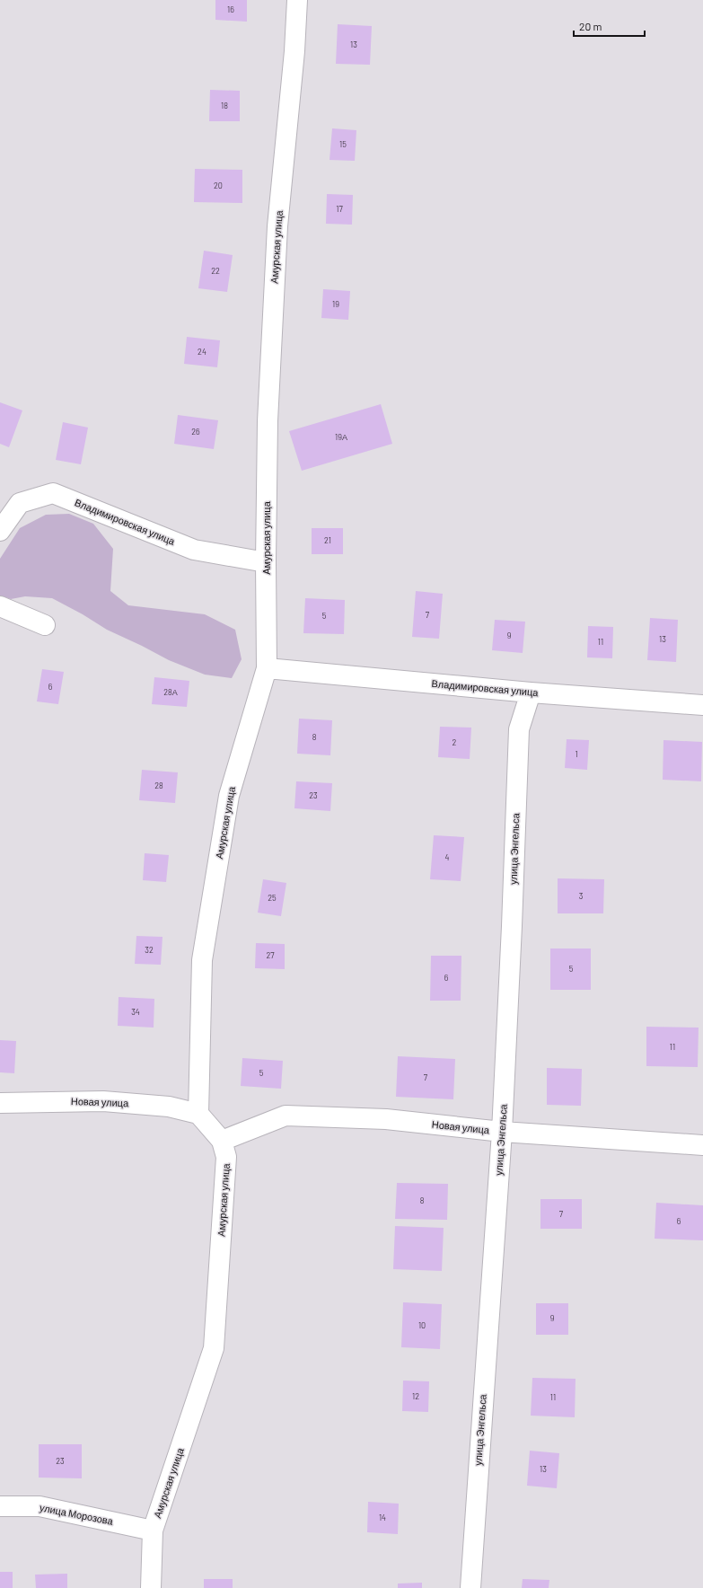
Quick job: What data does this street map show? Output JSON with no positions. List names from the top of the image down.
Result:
{
  "streets": {
    "street": [
      "Амурская улица",
      "Владимировская улица",
      "улица Энгельса",
      "Новая улица",
      "улица Морозова"
    ]
  },
  "crossings": [
    ["Амурская улица", "Владимировская улица"],
    ["Амурская улица", "Новая улица"],
    ["Амурская улица", "улица Морозова"],
    ["Владимировская улица", "улица Энгельса"],
    ["улица Энгельса", "Новая улица"]
  ],
  "house_numbers": [
    "16",
    "13",
    "18",
    "15",
    "20",
    "17",
    "22",
    "19",
    "24",
    "26",
    "19А",
    "21",
    "7",
    "5",
    "9",
    "13",
    "11",
    "6",
    "28А",
    "8",
    "2",
    "1",
    "28",
    "23",
    "4",
    "3",
    "25",
    "32",
    "27",
    "5",
    "6",
    "34",
    "11",
    "5",
    "7",
    "8",
    "7",
    "6",
    "9",
    "10",
    "12",
    "11",
    "23",
    "13",
    "14"
  ],
  "scale_bar": "20 m"
}
